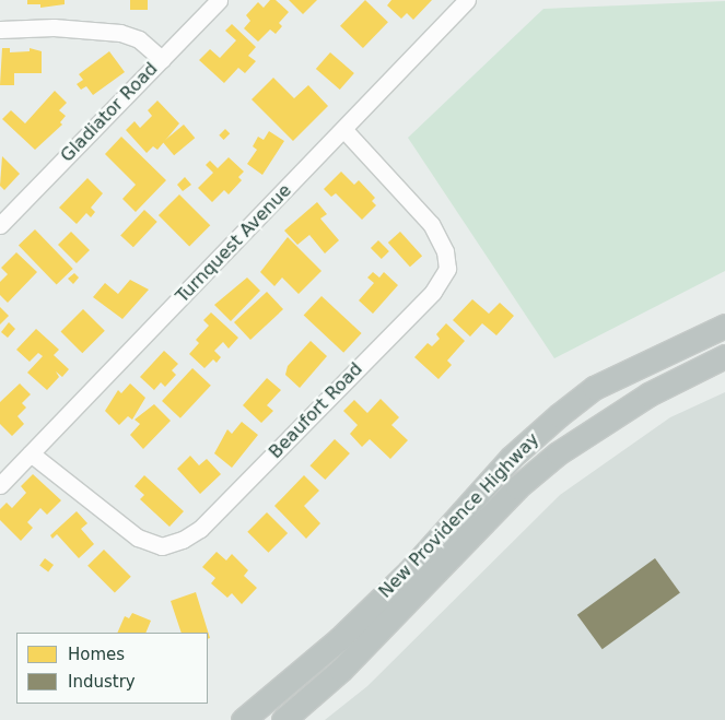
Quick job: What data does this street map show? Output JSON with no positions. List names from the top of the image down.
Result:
{
  "streets": {
    "highway": ["New Providence Highway"],
    "street": ["Gladiator Road", "Turnquest Avenue", "Beaufort Road"]
  },
  "crossings": [
    ["Turnquest Avenue", "Beaufort Road"]
  ],
  "legend": ["Homes", "Industry"]
}
